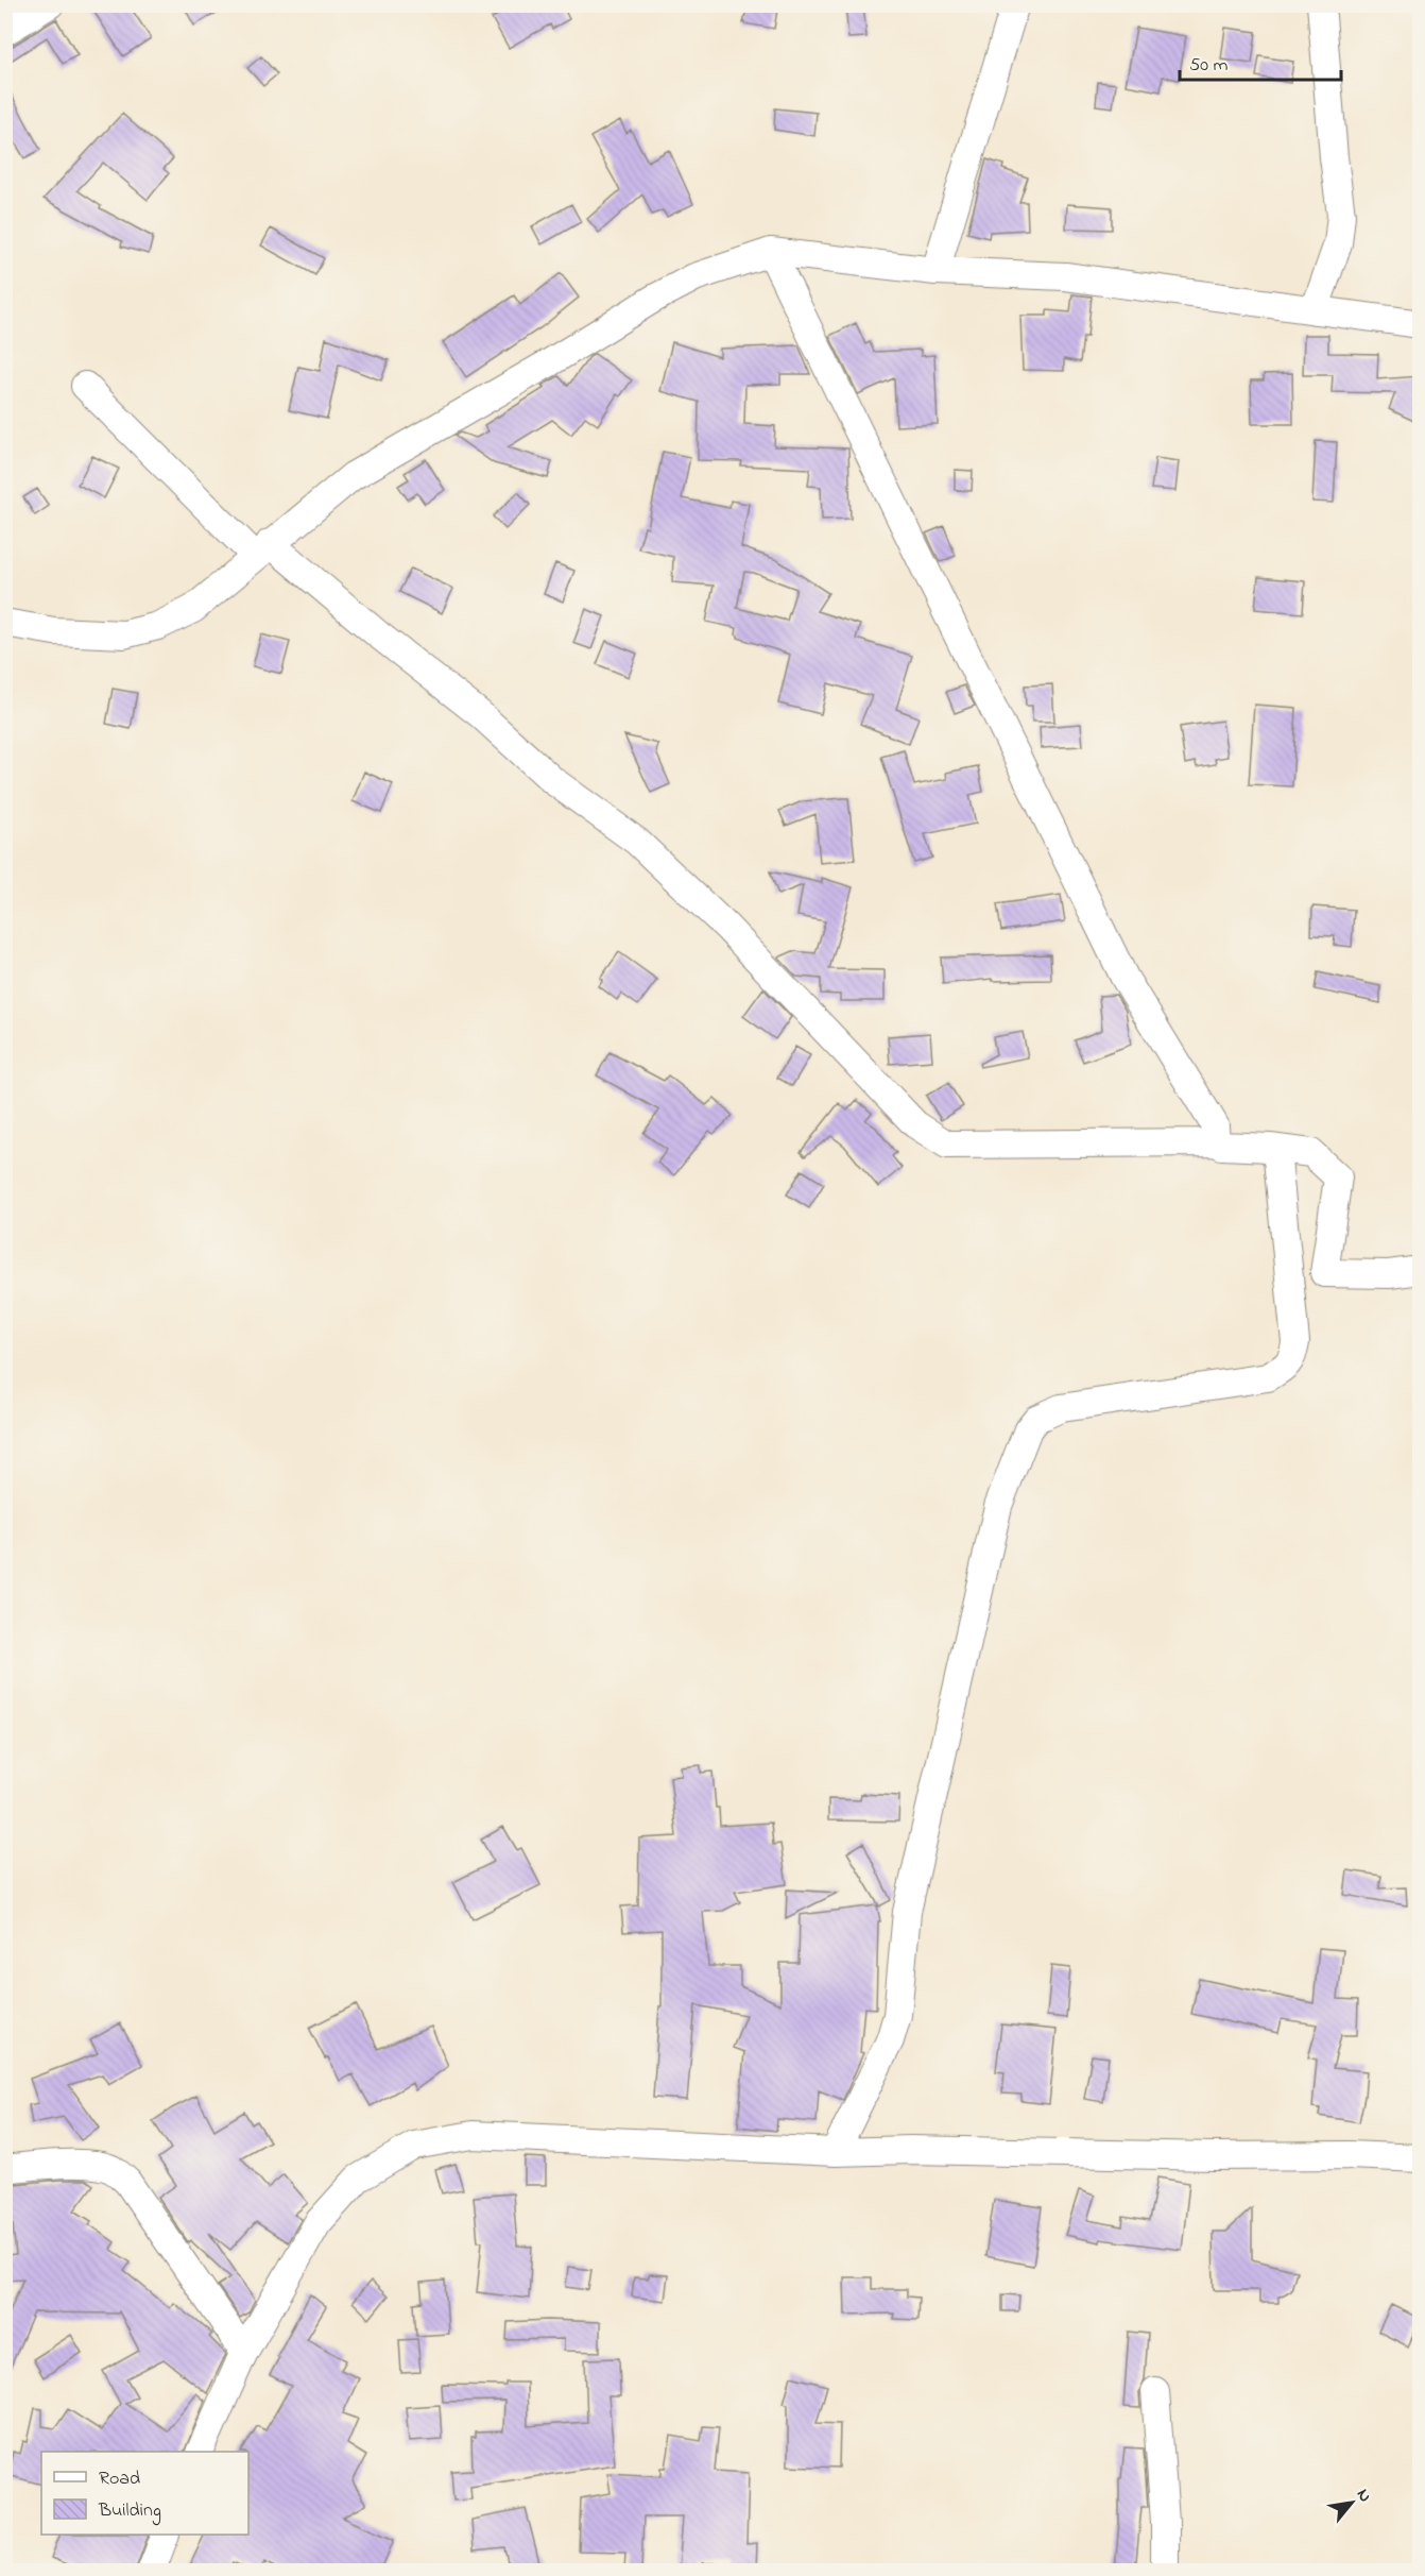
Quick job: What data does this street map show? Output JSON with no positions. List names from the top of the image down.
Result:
{
  "legend": ["Road", "Building"],
  "scale_bar": "50 m",
  "north": "top right"
}
